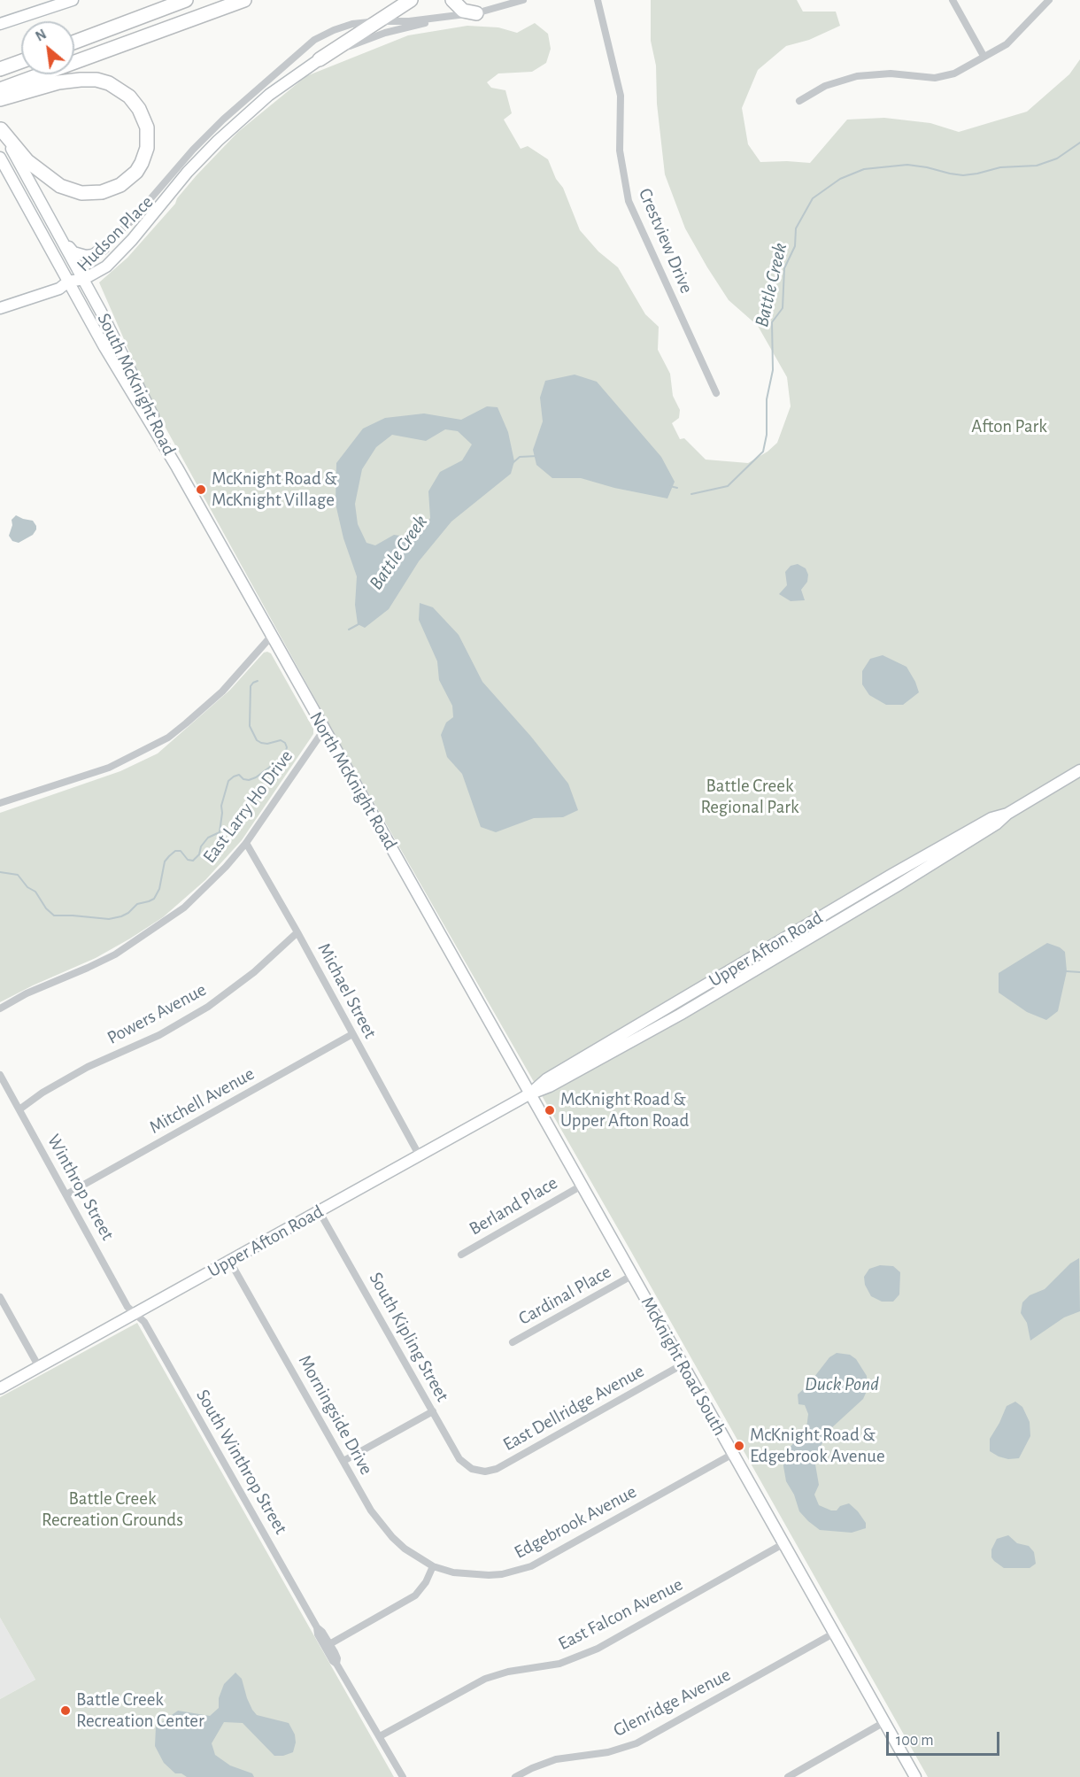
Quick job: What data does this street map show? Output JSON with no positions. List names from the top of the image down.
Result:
{
  "streets": {
    "main road": [
      "Hudson Place",
      "South McKnight Road",
      "North McKnight Road",
      "Upper Afton Road",
      "McKnight Road South"
    ],
    "street": [
      "Crestview Drive",
      "East Larry Ho Drive",
      "Michael Street",
      "Powers Avenue",
      "Mitchell Avenue",
      "Winthrop Street",
      "Berland Place",
      "Cardinal Place",
      "South Kipling Street",
      "East Dellridge Avenue",
      "Morningside Drive",
      "South Winthrop Street",
      "Edgebrook Avenue",
      "East Falcon Avenue",
      "Glenridge Avenue"
    ]
  },
  "crossings": [
    ["Hudson Place", "South McKnight Road"],
    ["South McKnight Road", "North McKnight Road"],
    ["North McKnight Road", "East Larry Ho Drive"],
    ["North McKnight Road", "Upper Afton Road"],
    ["North McKnight Road", "McKnight Road South"],
    ["East Larry Ho Drive", "Michael Street"],
    ["Upper Afton Road", "Michael Street"],
    ["Upper Afton Road", "Winthrop Street"],
    ["Upper Afton Road", "South Kipling Street"],
    ["Upper Afton Road", "McKnight Road South"],
    ["Upper Afton Road", "Morningside Drive"],
    ["Upper Afton Road", "South Winthrop Street"],
    ["Michael Street", "Powers Avenue"],
    ["Michael Street", "Mitchell Avenue"],
    ["Powers Avenue", "Winthrop Street"],
    ["Mitchell Avenue", "Winthrop Street"],
    ["Winthrop Street", "South Winthrop Street"],
    ["Berland Place", "McKnight Road South"],
    ["Cardinal Place", "McKnight Road South"],
    ["South Kipling Street", "East Dellridge Avenue"],
    ["McKnight Road South", "East Dellridge Avenue"],
    ["McKnight Road South", "Edgebrook Avenue"],
    ["McKnight Road South", "East Falcon Avenue"],
    ["McKnight Road South", "Glenridge Avenue"],
    ["Morningside Drive", "Edgebrook Avenue"],
    ["South Winthrop Street", "East Falcon Avenue"]
  ],
  "water": ["Battle Creek", "Duck Pond"],
  "parks": ["Afton Park", "Battle Creek Regional Park", "Battle Creek Recreation Grounds"],
  "places": [
    "McKnight Road & McKnight Village",
    "McKnight Road & Upper Afton Road",
    "McKnight Road & Edgebrook Avenue",
    "Battle Creek Recreation Center"
  ],
  "scale_bar": "100 m",
  "north": "top left"
}
